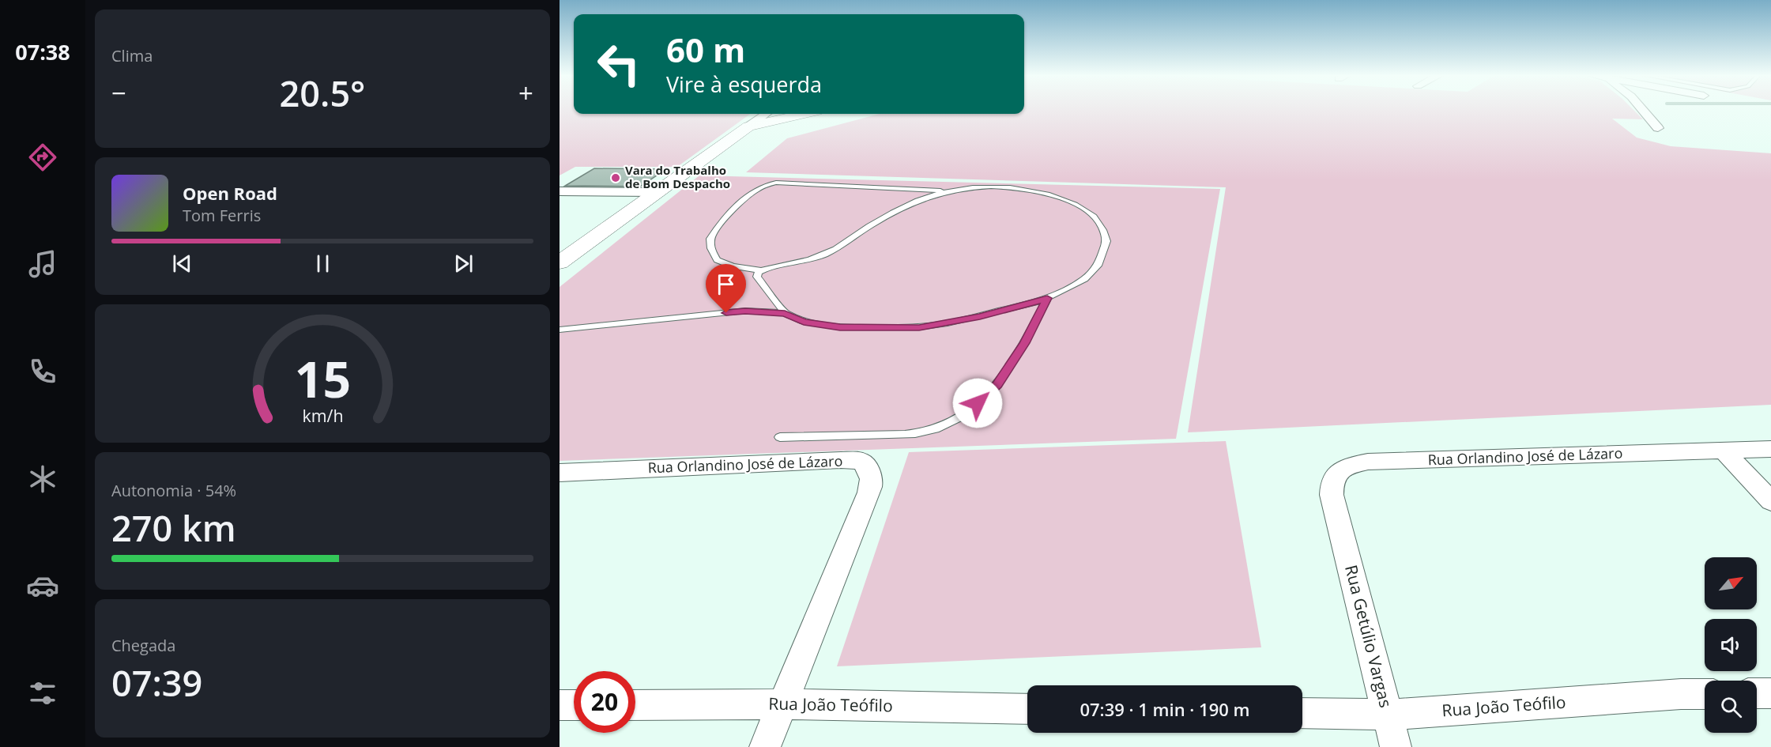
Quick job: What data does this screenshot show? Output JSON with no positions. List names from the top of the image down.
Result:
{
  "streets": {
    "street": ["Rua Orlandino José de Lázaro", "Rua Getúlio Vargas", "Rua João Teófilo"]
  },
  "crossings": [
    ["Rua Orlandino José de Lázaro", "Rua Getúlio Vargas"],
    ["Rua Orlandino José de Lázaro", "Rua João Teófilo"],
    ["Rua Getúlio Vargas", "Rua João Teófilo"]
  ],
  "places": ["Vara do Trabalho de Bom Despacho"],
  "north": "top right",
  "page": {
    "tabs": "07:38",
    "tile": [
      "Clima",
      ["Autonomia · 54%", "270 km"],
      ["Chegada", "07:39"]
    ],
    "turn": ["60 m", "Vire à esquerda"],
    "heat": ["−", "20.5°", "+"],
    "song": ["Open Road", "Tom Ferris"],
    "limit": "20",
    "trip": "07:39 · 1 min · 190 m",
    "gauge": ["15", "km/h"]
  }
}
